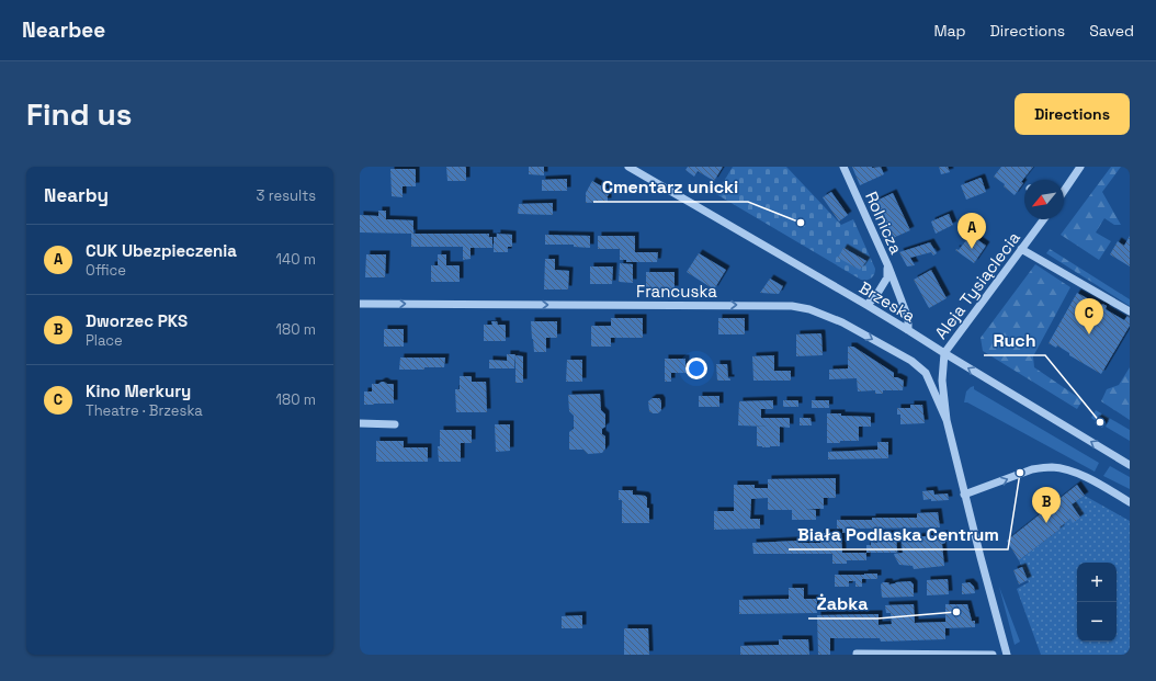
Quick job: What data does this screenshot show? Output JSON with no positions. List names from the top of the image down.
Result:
{
  "streets": {
    "street": [
      "Rolnicza",
      "Aleja Tysiąclecia",
      "Francuska",
      "Brzeska"
    ]
  },
  "crossings": [
    ["Rolnicza", "Brzeska"],
    ["Aleja Tysiąclecia", "Brzeska"]
  ],
  "one_way": ["Francuska", "Brzeska"],
  "places": [
    "Cmentarz unicki",
    "Ruch",
    "Biała Podlaska Centrum",
    "Żabka"
  ],
  "north": "bottom left",
  "page": {
    "header": "Nearbee",
    "nav": ["Map", "Directions", "Saved"],
    "buttons": "Directions",
    "title": "Find us",
    "heading": ["Nearby", "3 results"],
    "pins": ["A", "C", "B"],
    "list": [
      {
        "mark": "A",
        "name": "CUK Ubezpieczenia",
        "note": "Office",
        "value": "140 m"
      },
      {
        "mark": "B",
        "name": "Dworzec PKS",
        "note": "Place",
        "value": "180 m"
      },
      {
        "mark": "C",
        "name": "Kino Merkury",
        "note": "Theatre · Brzeska",
        "value": "180 m"
      }
    ],
    "map_buttons": ["+", "−"]
  }
}
